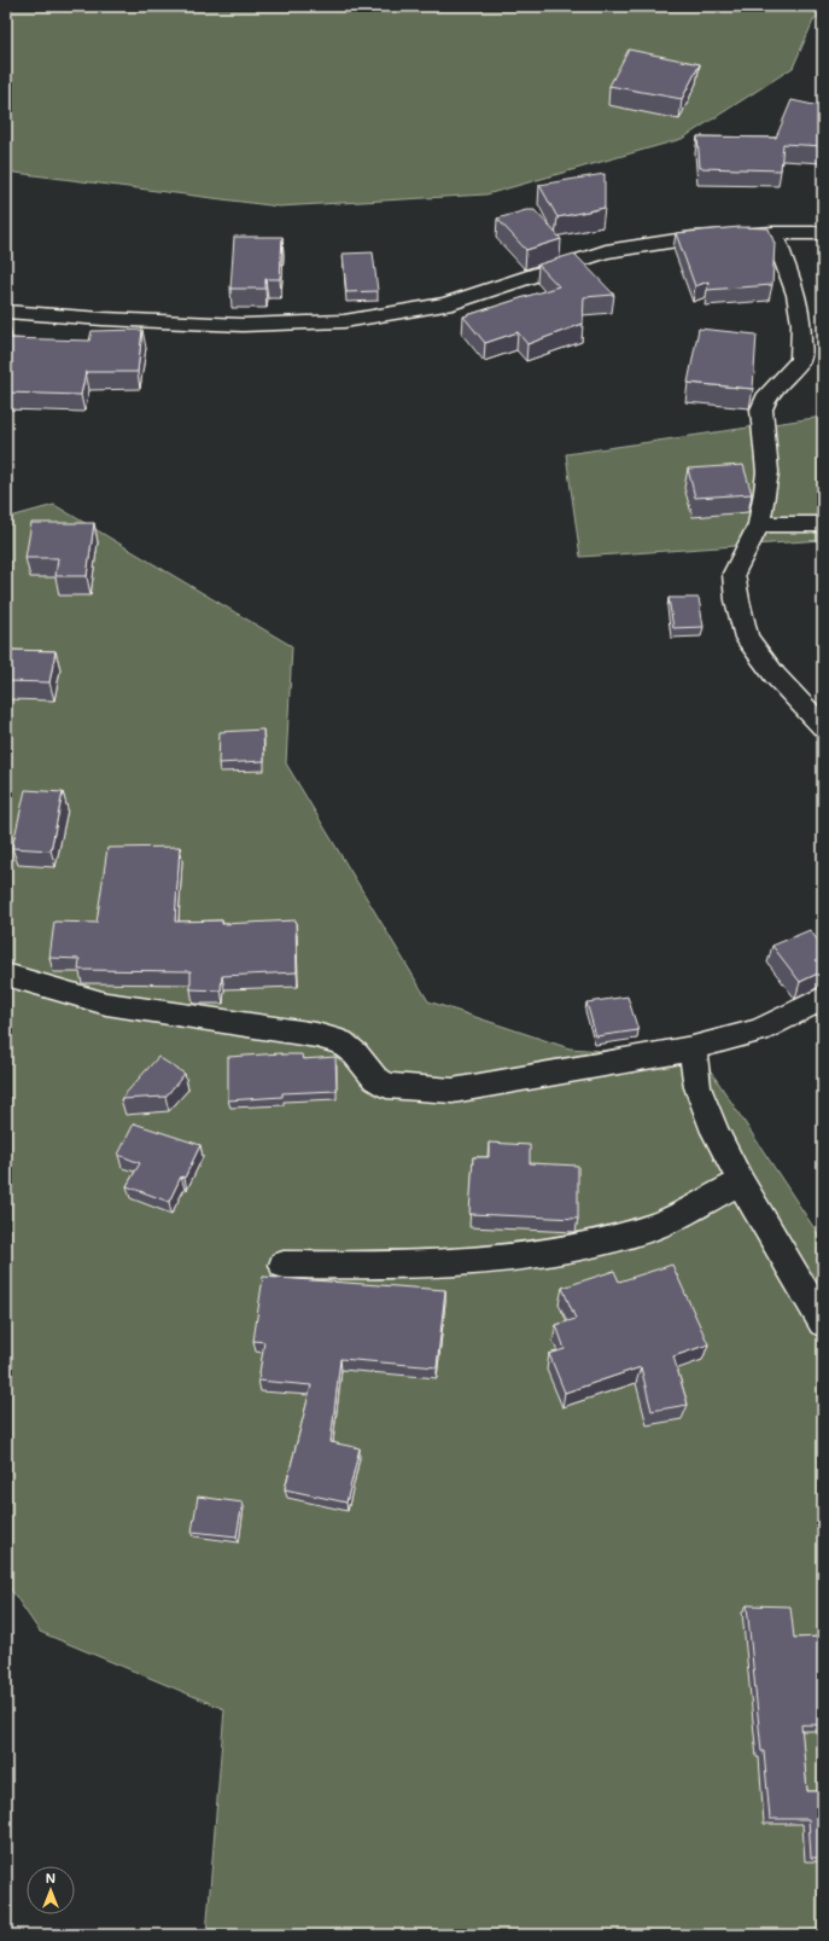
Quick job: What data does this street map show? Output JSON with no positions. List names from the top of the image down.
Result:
{
  "north": "top"
}
